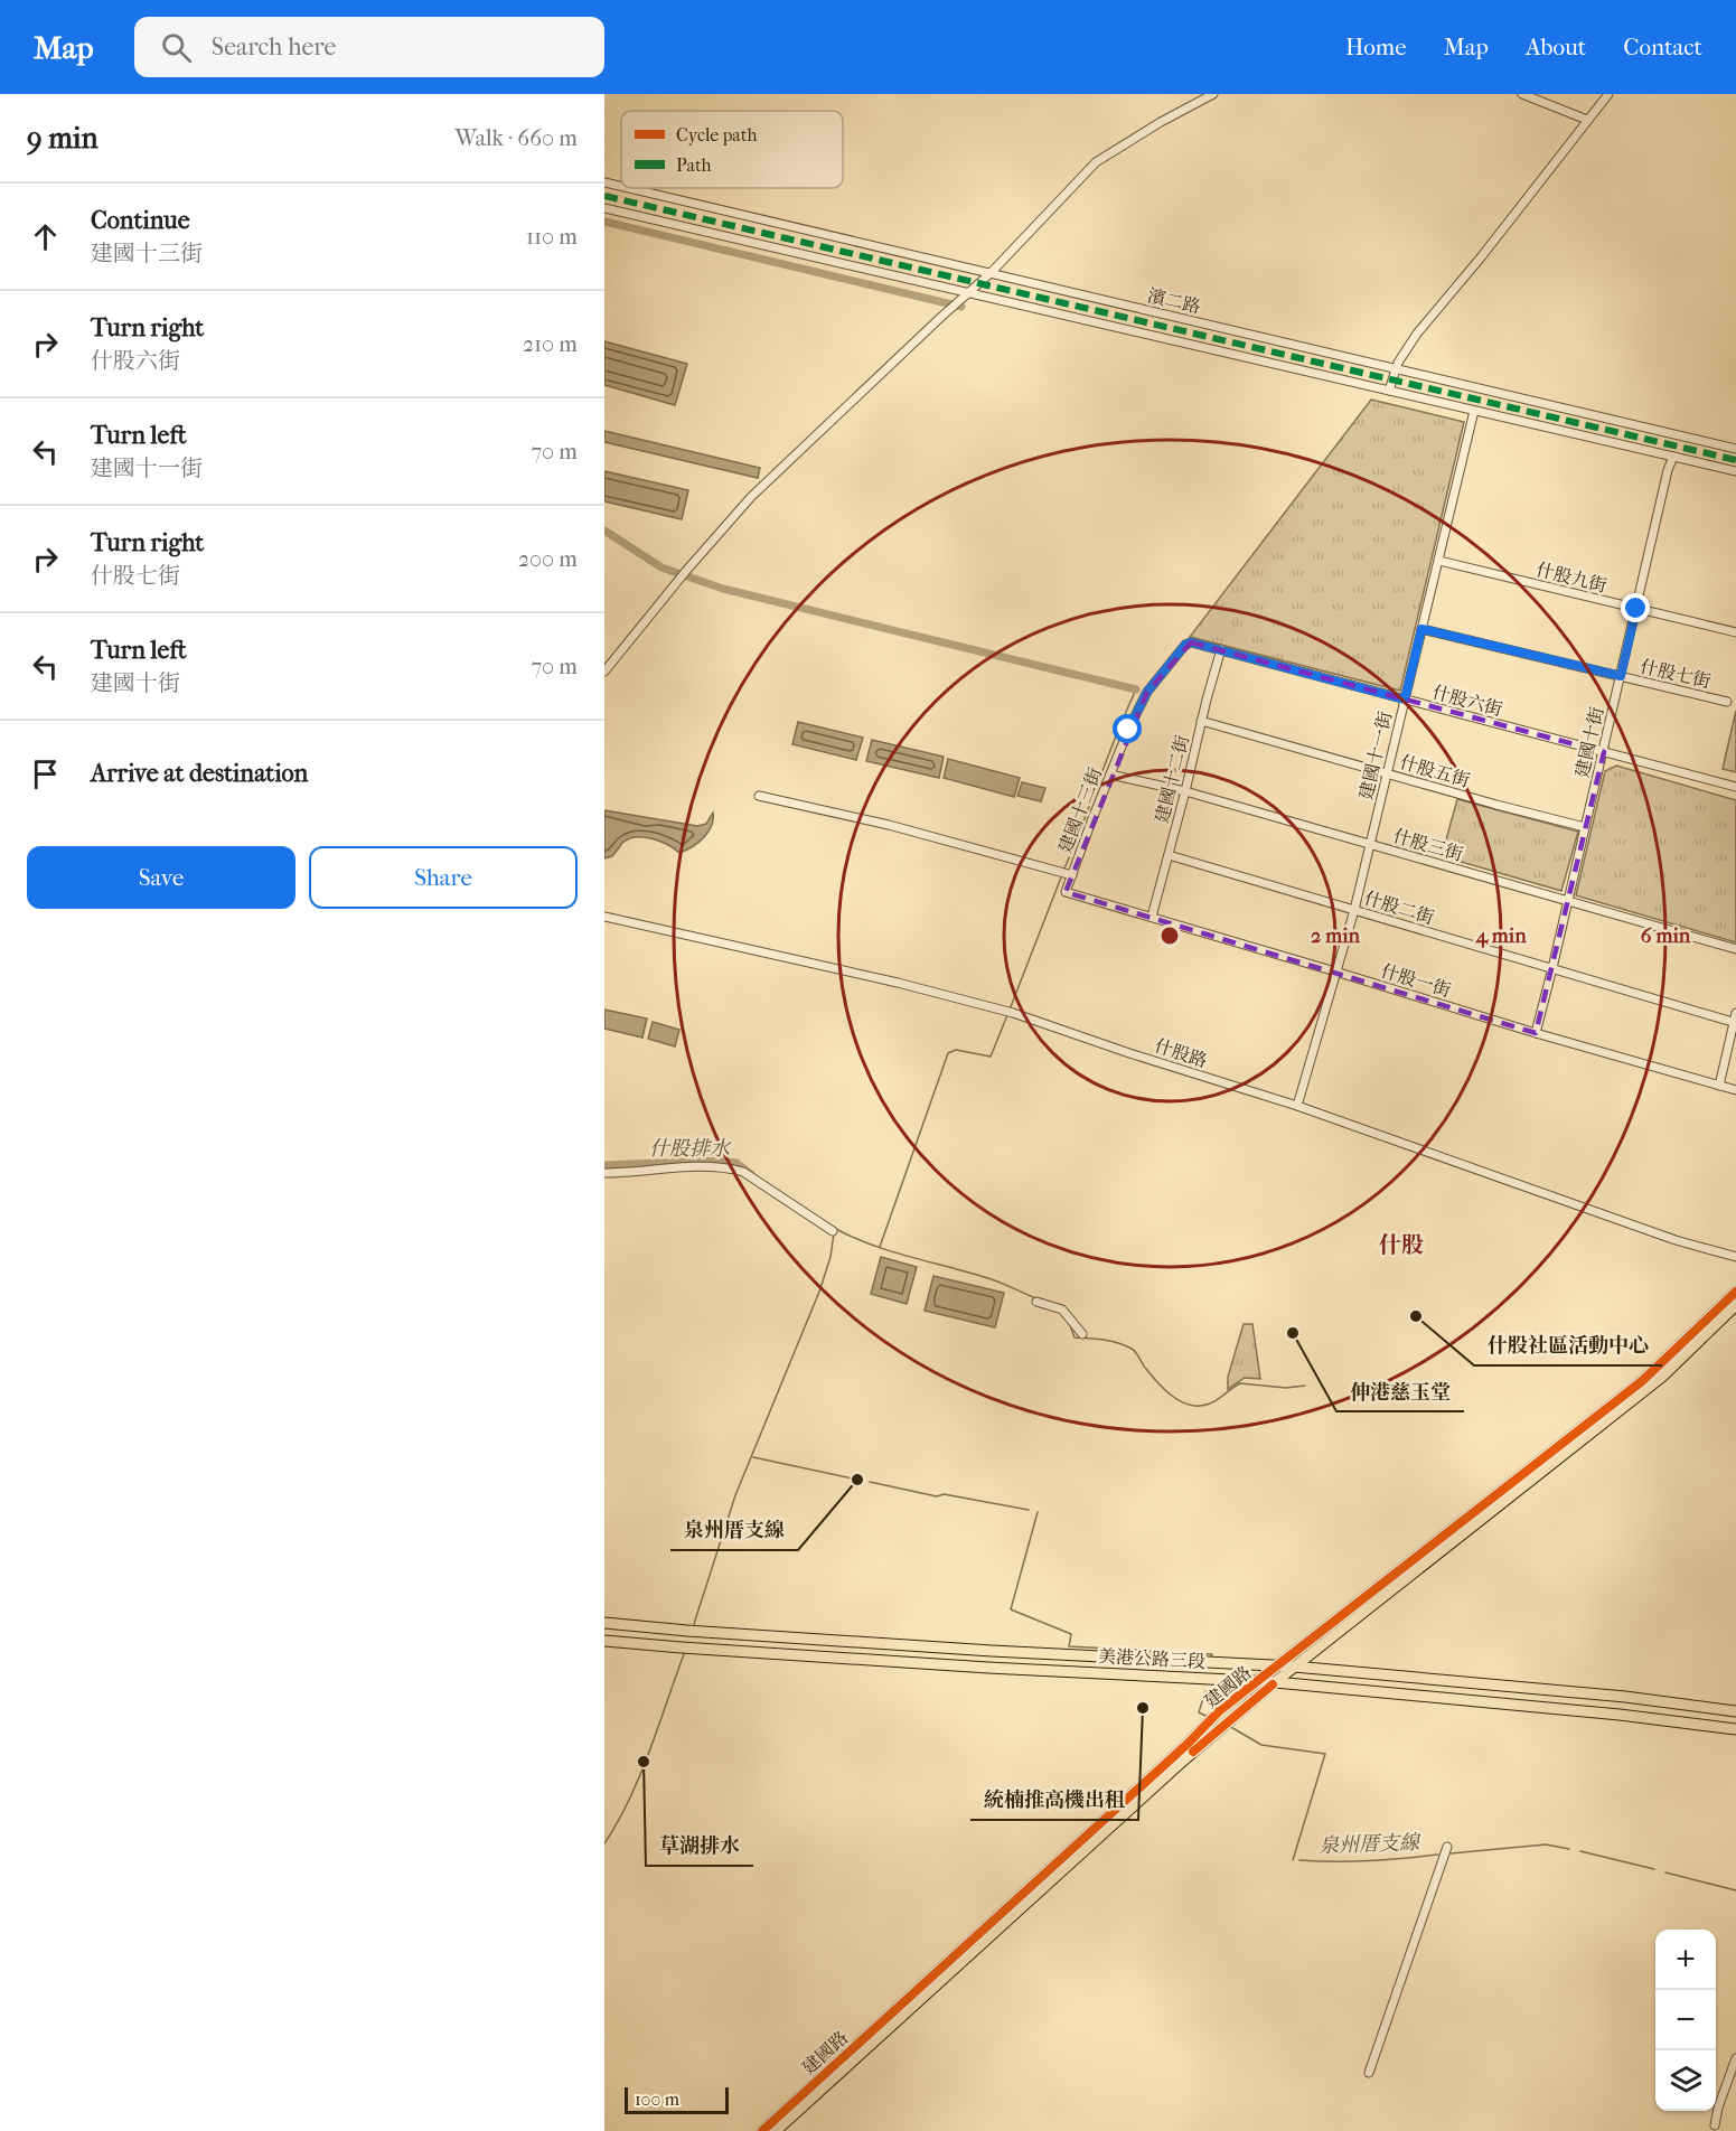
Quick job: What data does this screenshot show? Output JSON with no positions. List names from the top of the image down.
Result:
{
  "streets": {
    "main road": ["美港公路三段", "建國路"],
    "street": [
      "濱二路",
      "什股九街",
      "什股七街",
      "什股六街",
      "建國十街",
      "建國十一街",
      "什股五街",
      "建國十二街",
      "建國十三街",
      "什股三街",
      "什股二街",
      "什股一街",
      "什股路"
    ]
  },
  "crossings": [
    ["什股九街", "建國十街"],
    ["什股九街", "建國十一街"],
    ["什股七街", "建國十街"],
    ["什股七街", "建國十一街"],
    ["什股六街", "建國十街"],
    ["什股六街", "建國十一街"],
    ["什股六街", "建國十二街"],
    ["什股六街", "建國十三街"],
    ["建國十街", "什股五街"],
    ["建國十街", "什股三街"],
    ["建國十街", "什股二街"],
    ["建國十街", "什股一街"],
    ["建國十一街", "什股五街"],
    ["建國十一街", "什股三街"],
    ["建國十一街", "什股二街"],
    ["建國十一街", "什股一街"],
    ["建國十一街", "什股路"],
    ["什股五街", "建國十二街"],
    ["建國十二街", "什股三街"],
    ["建國十二街", "什股二街"],
    ["建國十二街", "什股一街"],
    ["建國十三街", "什股三街"],
    ["建國十三街", "什股一街"],
    ["美港公路三段", "建國路"]
  ],
  "districts": ["什股"],
  "water": ["什股排水", "泉州厝支線"],
  "places": [
    "什股社區活動中心",
    "伸港慈玉堂",
    "泉州厝支線",
    "統楠推高機出租",
    "草湖排水"
  ],
  "legend": ["Cycle path", "Path"],
  "scale_bar": "100 m",
  "page": {
    "header": "Map",
    "search": "Search here",
    "nav": [
      "Home",
      "Map",
      "About",
      "Contact"
    ],
    "heading": ["9 min", "Walk · 660 m"],
    "list": [
      ["Continue", "建國十三街", "110 m"],
      ["Turn right", "什股六街", "210 m"],
      ["Turn left", "建國十一街", "70 m"],
      ["Turn right", "什股七街", "200 m"],
      ["Turn left", "建國十街", "70 m"],
      "Arrive at destination"
    ],
    "buttons": ["Save", "Share"],
    "map_buttons": ["+", "−"],
    "scale": "100 m"
  },
  "rings": ["2 min", "4 min", "6 min"]
}
